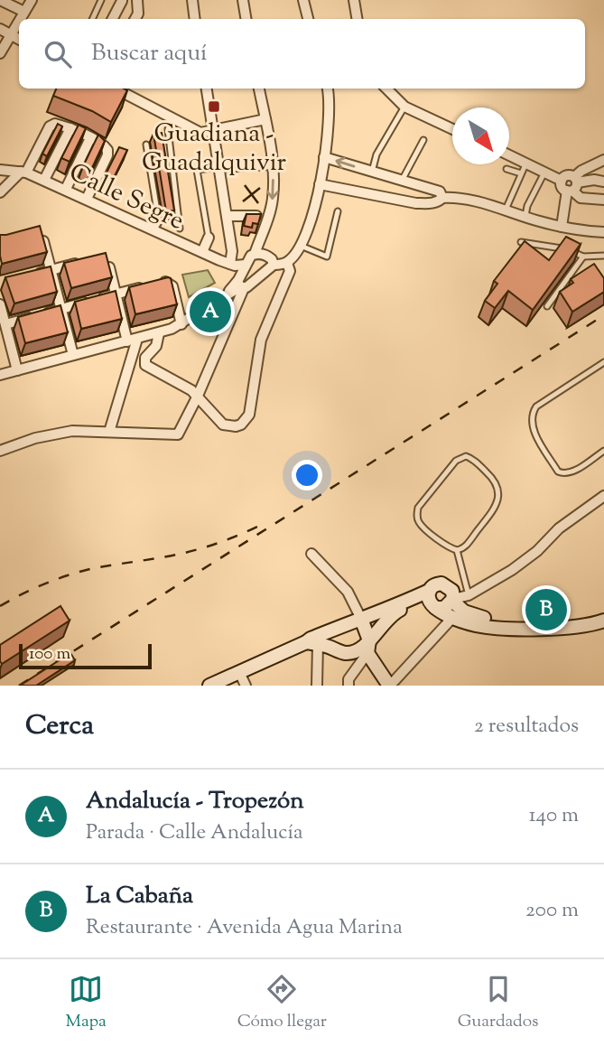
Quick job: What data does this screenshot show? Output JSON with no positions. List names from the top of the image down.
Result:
{
  "streets": {
    "street": ["Calle Segre"]
  },
  "places": {
    "transit": ["Guadiana - Guadalquivir"]
  },
  "scale_bar": "100 m",
  "north": "bottom right",
  "page": {
    "search": "Buscar aquí",
    "pins": ["A", "B"],
    "scale": "100 m",
    "heading": ["Cerca", "2 resultados"],
    "list": [
      {
        "mark": "A",
        "name": "Andalucía - Tropezón",
        "note": "Parada · Calle Andalucía",
        "value": "140 m"
      },
      {
        "mark": "B",
        "name": "La Cabaña",
        "note": "Restaurante · Avenida Agua Marina",
        "value": "200 m"
      }
    ],
    "nav": ["Mapa", "Cómo llegar", "Guardados"]
  }
}
